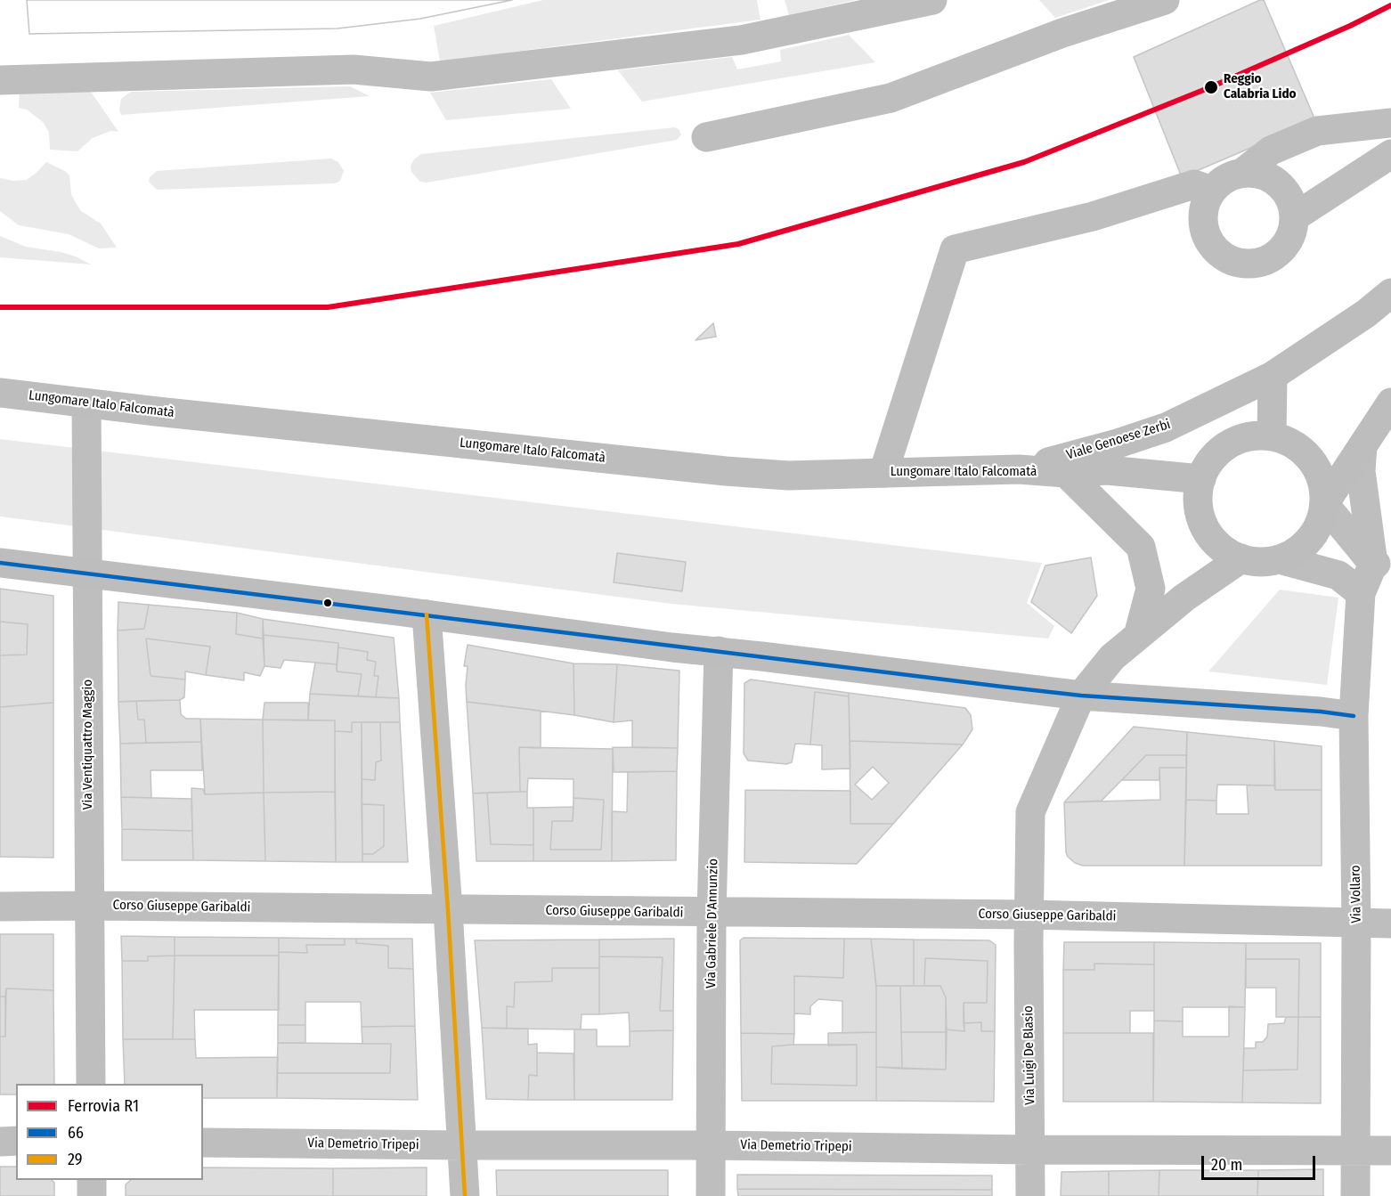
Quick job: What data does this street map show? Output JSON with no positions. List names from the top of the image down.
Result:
{
  "streets": {
    "main road": ["Lungomare Italo Falcomatà", "Viale Genoese Zerbi"],
    "street": [
      "Via Ventiquattro Maggio",
      "Via Vollaro",
      "Corso Giuseppe Garibaldi",
      "Via Gabriele D'Annunzio",
      "Via Luigi De Blasio",
      "Via Demetrio Tripepi"
    ]
  },
  "crossings": [
    ["Lungomare Italo Falcomatà", "Viale Genoese Zerbi"],
    ["Lungomare Italo Falcomatà", "Via Ventiquattro Maggio"],
    ["Via Ventiquattro Maggio", "Corso Giuseppe Garibaldi"],
    ["Via Vollaro", "Corso Giuseppe Garibaldi"],
    ["Via Vollaro", "Via Demetrio Tripepi"],
    ["Corso Giuseppe Garibaldi", "Via Gabriele D'Annunzio"],
    ["Corso Giuseppe Garibaldi", "Via Luigi De Blasio"],
    ["Via Gabriele D'Annunzio", "Via Demetrio Tripepi"],
    ["Via Luigi De Blasio", "Via Demetrio Tripepi"]
  ],
  "places": ["Reggio Calabria Lido"],
  "lines": ["rail line R1", "transit line 66", "transit line 29"],
  "legend": ["Ferrovia R1", "66", "29"],
  "scale_bar": "20 m"
}
